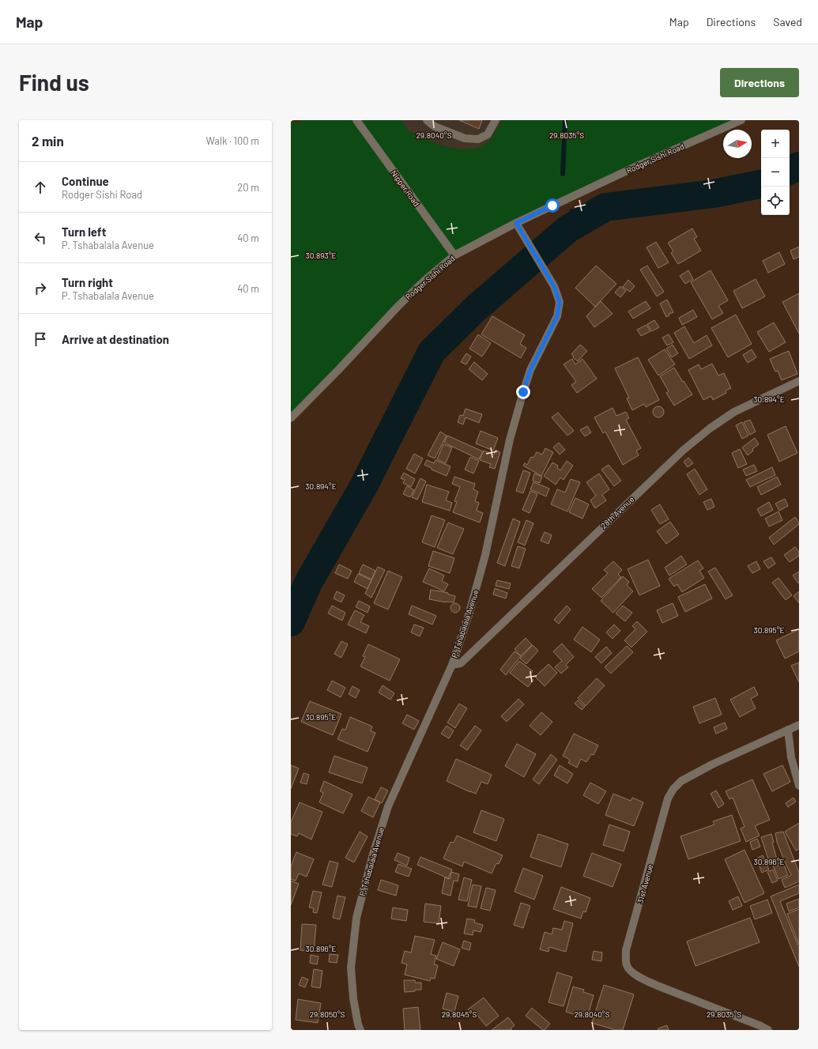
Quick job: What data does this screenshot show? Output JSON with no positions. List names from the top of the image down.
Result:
{
  "streets": {
    "street": [
      "Rodger Sishi Road",
      "Nipper Road",
      "28th Avenue",
      "P. Tshabalala Avenue",
      "31st Avenue"
    ]
  },
  "crossings": [
    ["Rodger Sishi Road", "Nipper Road"],
    ["Rodger Sishi Road", "P. Tshabalala Avenue"],
    ["28th Avenue", "P. Tshabalala Avenue"]
  ],
  "north": "right",
  "page": {
    "header": "Map",
    "nav": ["Map", "Directions", "Saved"],
    "buttons": "Directions",
    "title": "Find us",
    "heading": ["2 min", "Walk · 100 m"],
    "map_buttons": ["+", "−"],
    "list": [
      ["Continue", "Rodger Sishi Road", "20 m"],
      ["Turn left", "P. Tshabalala Avenue", "40 m"],
      ["Turn right", "P. Tshabalala Avenue", "40 m"],
      "Arrive at destination"
    ]
  },
  "coordinates": [
    "29.8040°S",
    "29.8035°S",
    "30.893°E",
    "30.894°E",
    "30.895°E",
    "30.896°E",
    "29.8050°S",
    "29.8045°S"
  ]
}
